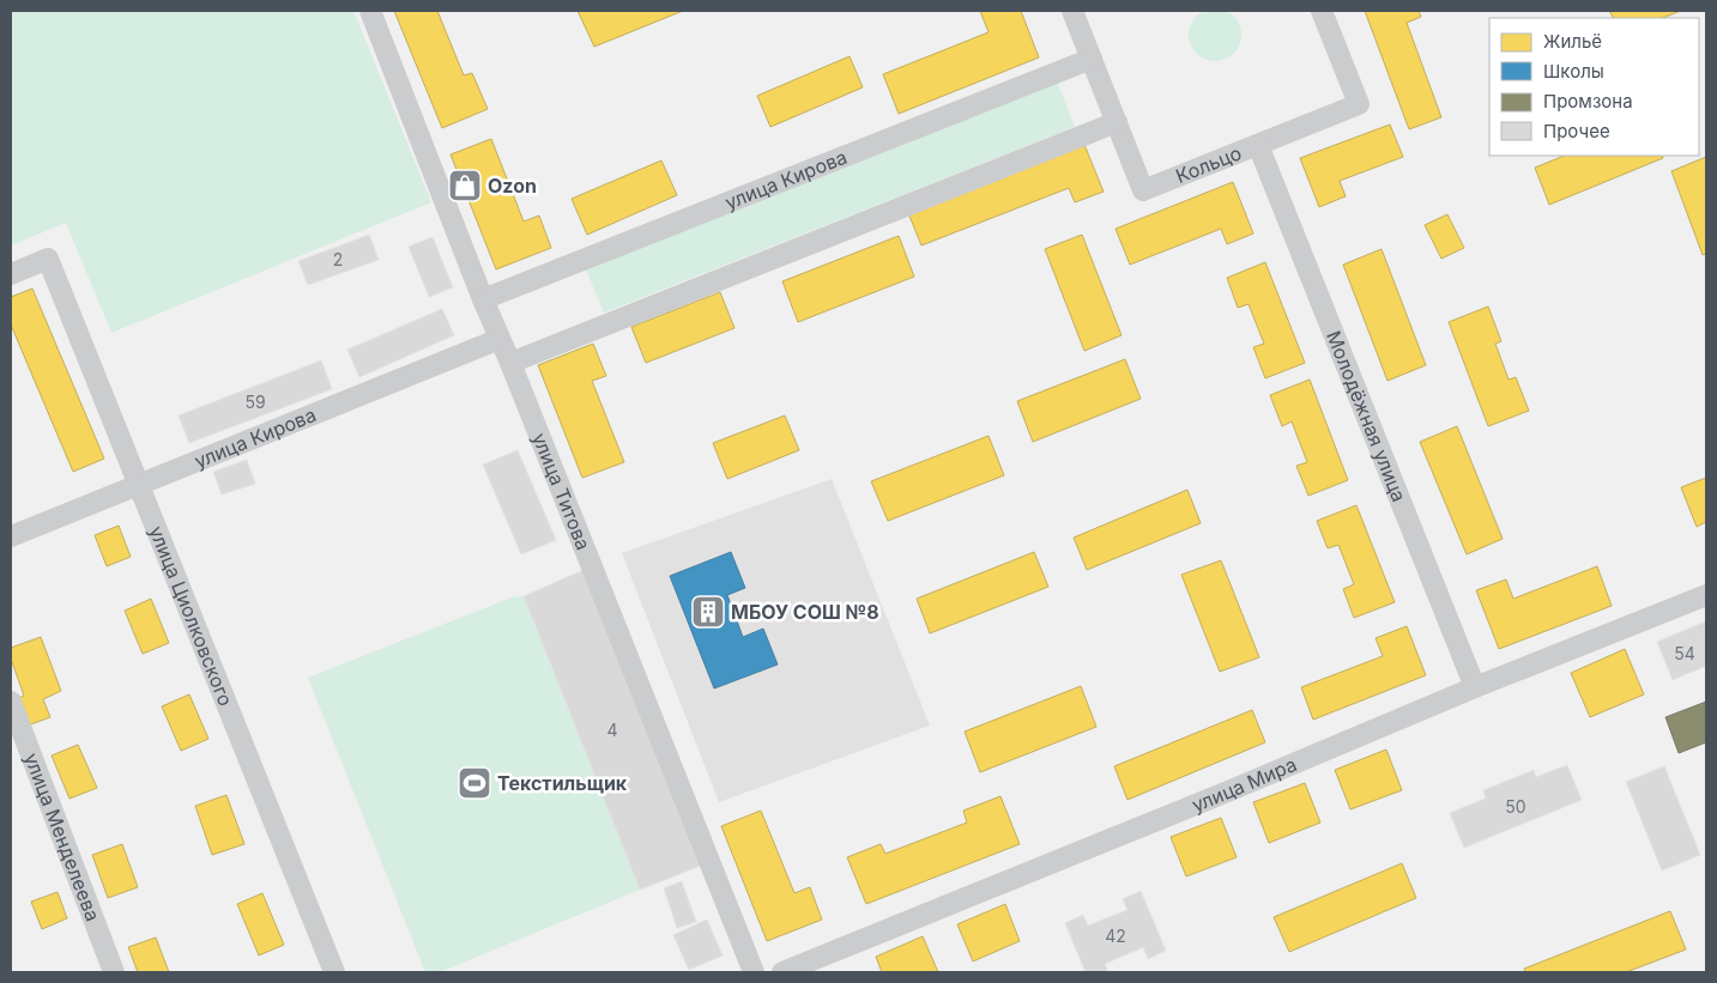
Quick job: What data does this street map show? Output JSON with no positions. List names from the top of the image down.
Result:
{
  "streets": {
    "street": [
      "Кольцо",
      "улица Кирова",
      "Молодёжная улица",
      "улица Титова",
      "улица Циолковского",
      "улица Мира",
      "улица Менделеева"
    ]
  },
  "crossings": [
    ["Кольцо", "улица Кирова"],
    ["Кольцо", "Молодёжная улица"],
    ["улица Кирова", "улица Титова"],
    ["улица Кирова", "улица Циолковского"],
    ["Молодёжная улица", "улица Мира"]
  ],
  "places": {
    "shop": ["Ozon"],
    "building": ["МБОУ СОШ №8"],
    "sports": ["Текстильщик"]
  },
  "house_numbers": [
    "2",
    "59",
    "54",
    "4",
    "50",
    "42"
  ],
  "legend": [
    "Жильё",
    "Школы",
    "Промзона",
    "Прочее"
  ]
}
